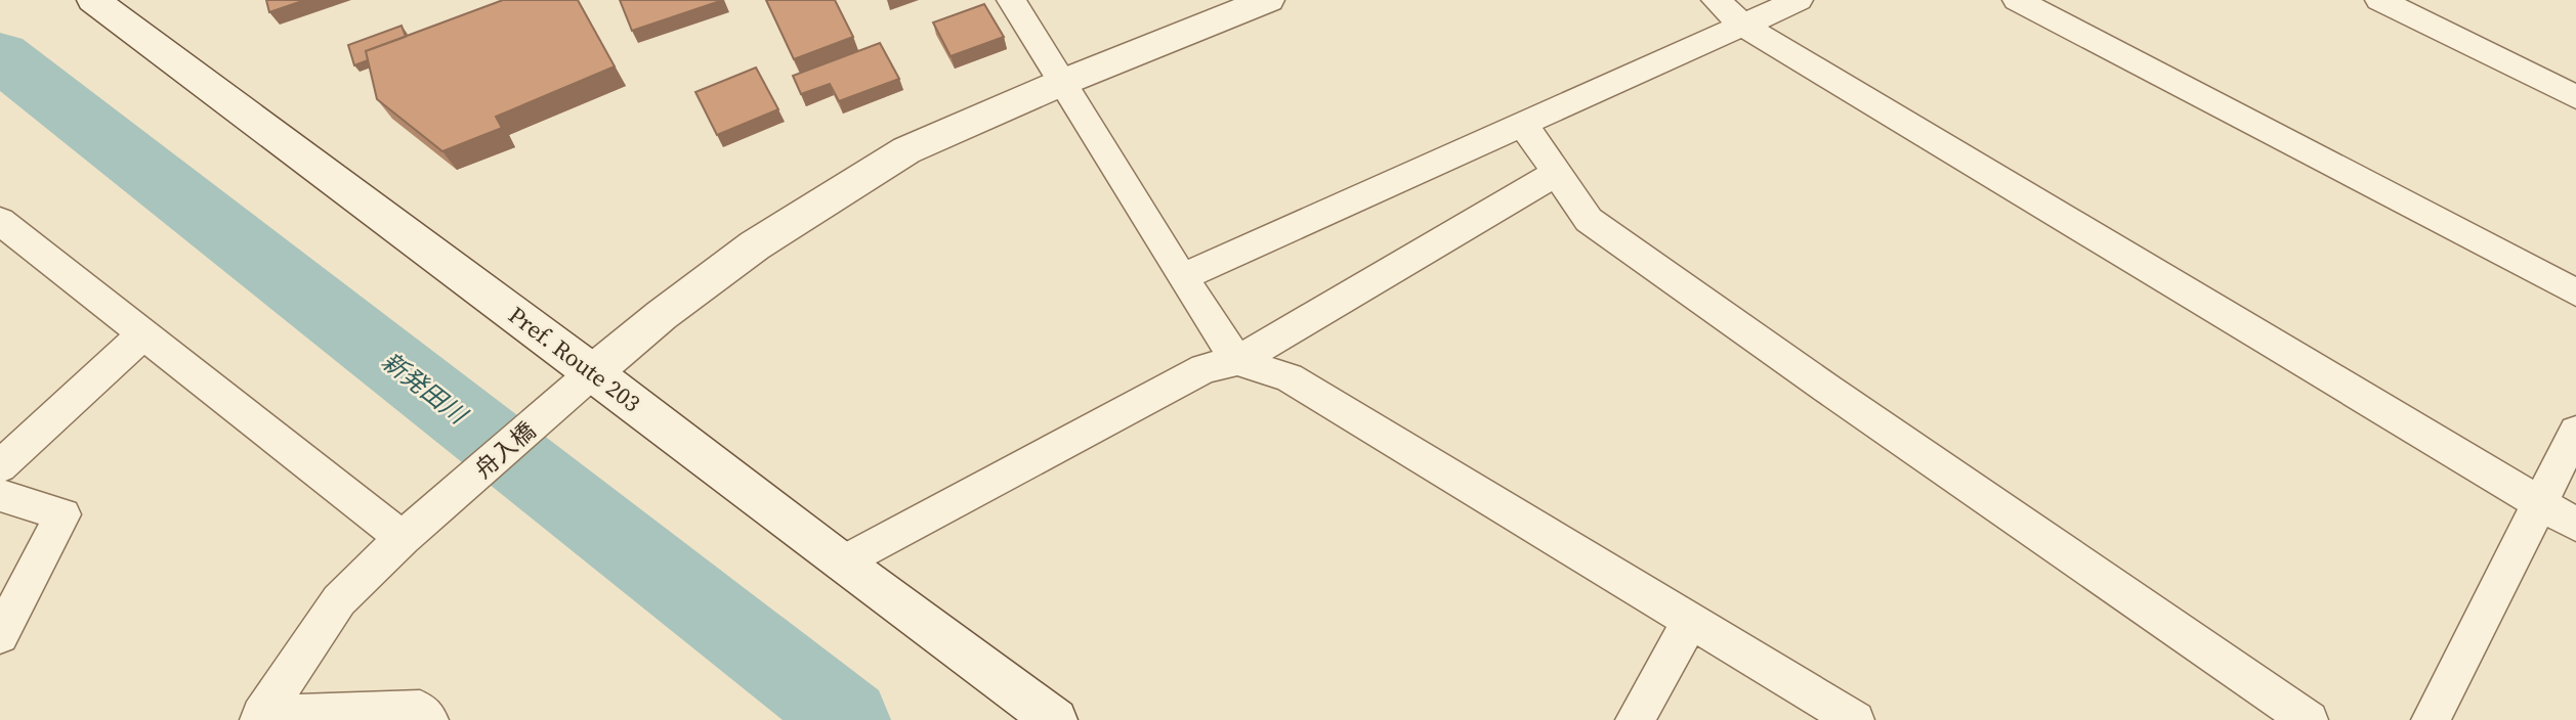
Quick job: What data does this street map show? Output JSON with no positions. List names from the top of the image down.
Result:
{
  "streets": {
    "main road": ["Pref. Route 203"],
    "street": ["舟入橋"]
  },
  "crossings": [
    ["Pref. Route 203", "舟入橋"]
  ],
  "water": ["新発田川"]
}
